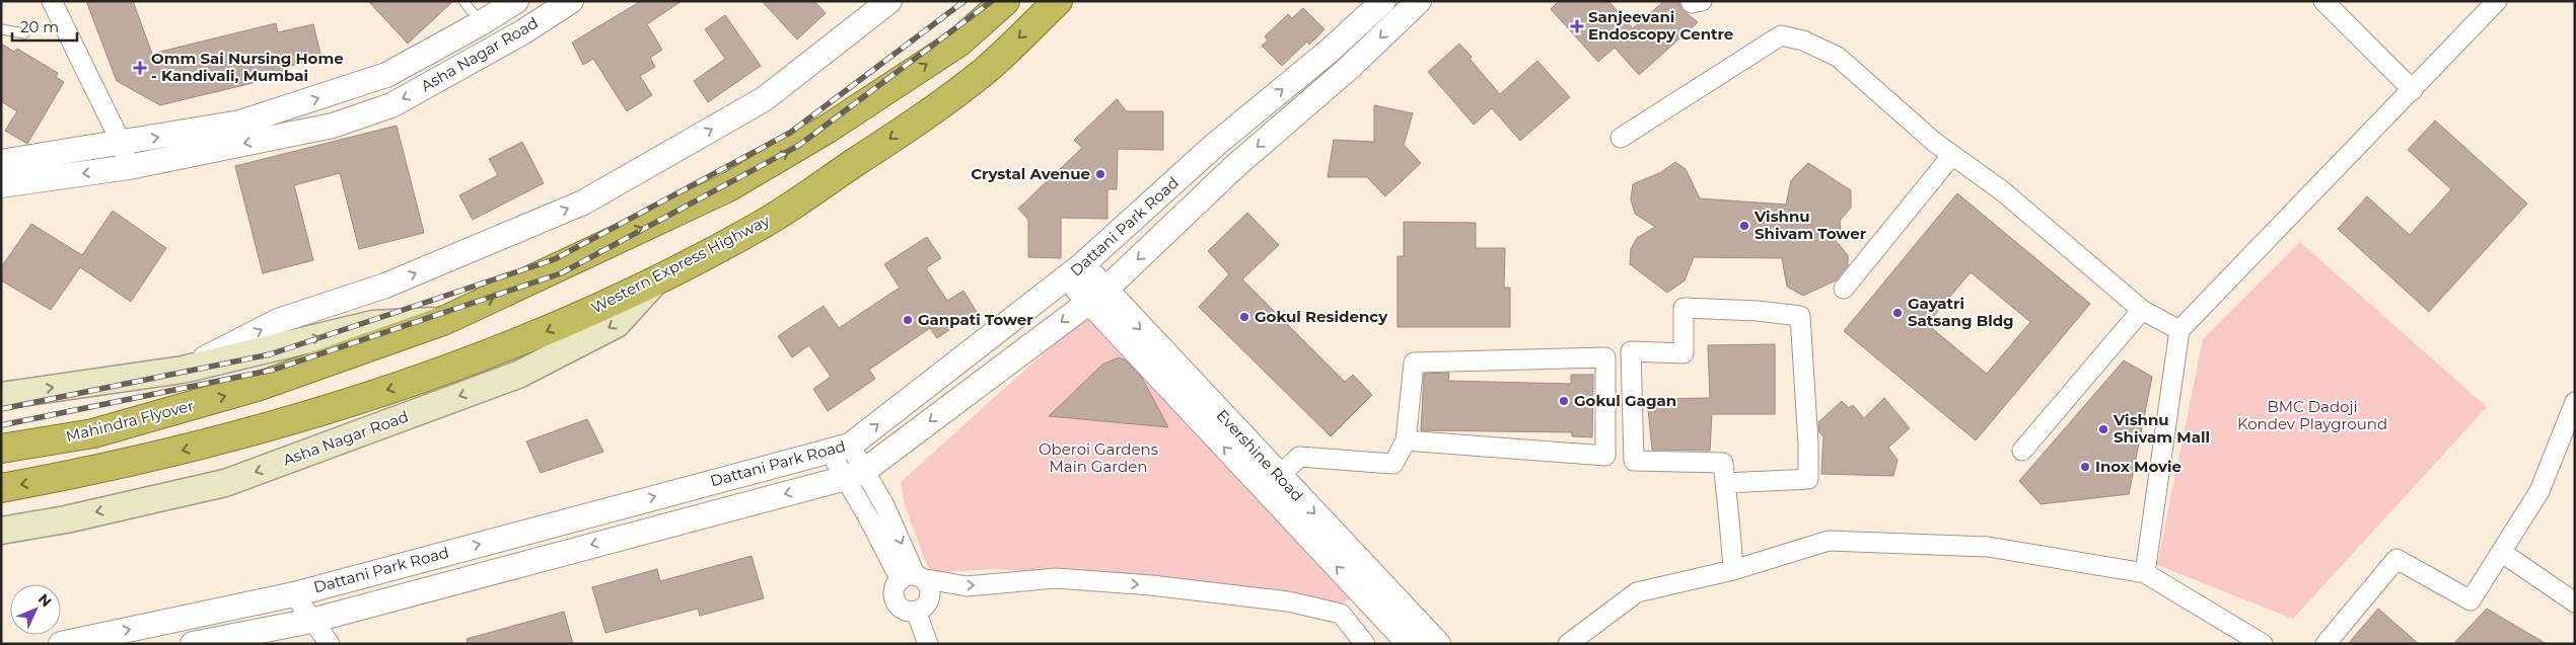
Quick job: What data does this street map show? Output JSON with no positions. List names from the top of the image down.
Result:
{
  "streets": {
    "highway": ["Western Express Highway", "Mahindra Flyover"],
    "main road": ["Asha Nagar Road"],
    "street": ["Dattani Park Road", "Evershine Road"]
  },
  "crossings": [
    ["Asha Nagar Road", "Western Express Highway"],
    ["Dattani Park Road", "Evershine Road"]
  ],
  "one_way": ["Mahindra Flyover"],
  "parks": ["BMC Dadoji Kondev Playground", "Oberoi Gardens Main Garden"],
  "places": {
    "health": ["Sanjeevani Endoscopy Centre", "Omm Sai Nursing Home - Kandivali, Mumbai"],
    "other": [
      "Crystal Avenue",
      "Vishnu Shivam Tower",
      "Gayatri Satsang Bldg",
      "Gokul Residency",
      "Ganpati Tower",
      "Gokul Gagan",
      "Vishnu Shivam Mall",
      "Inox Movie"
    ]
  },
  "scale_bar": "20 m",
  "north": "top right"
}
